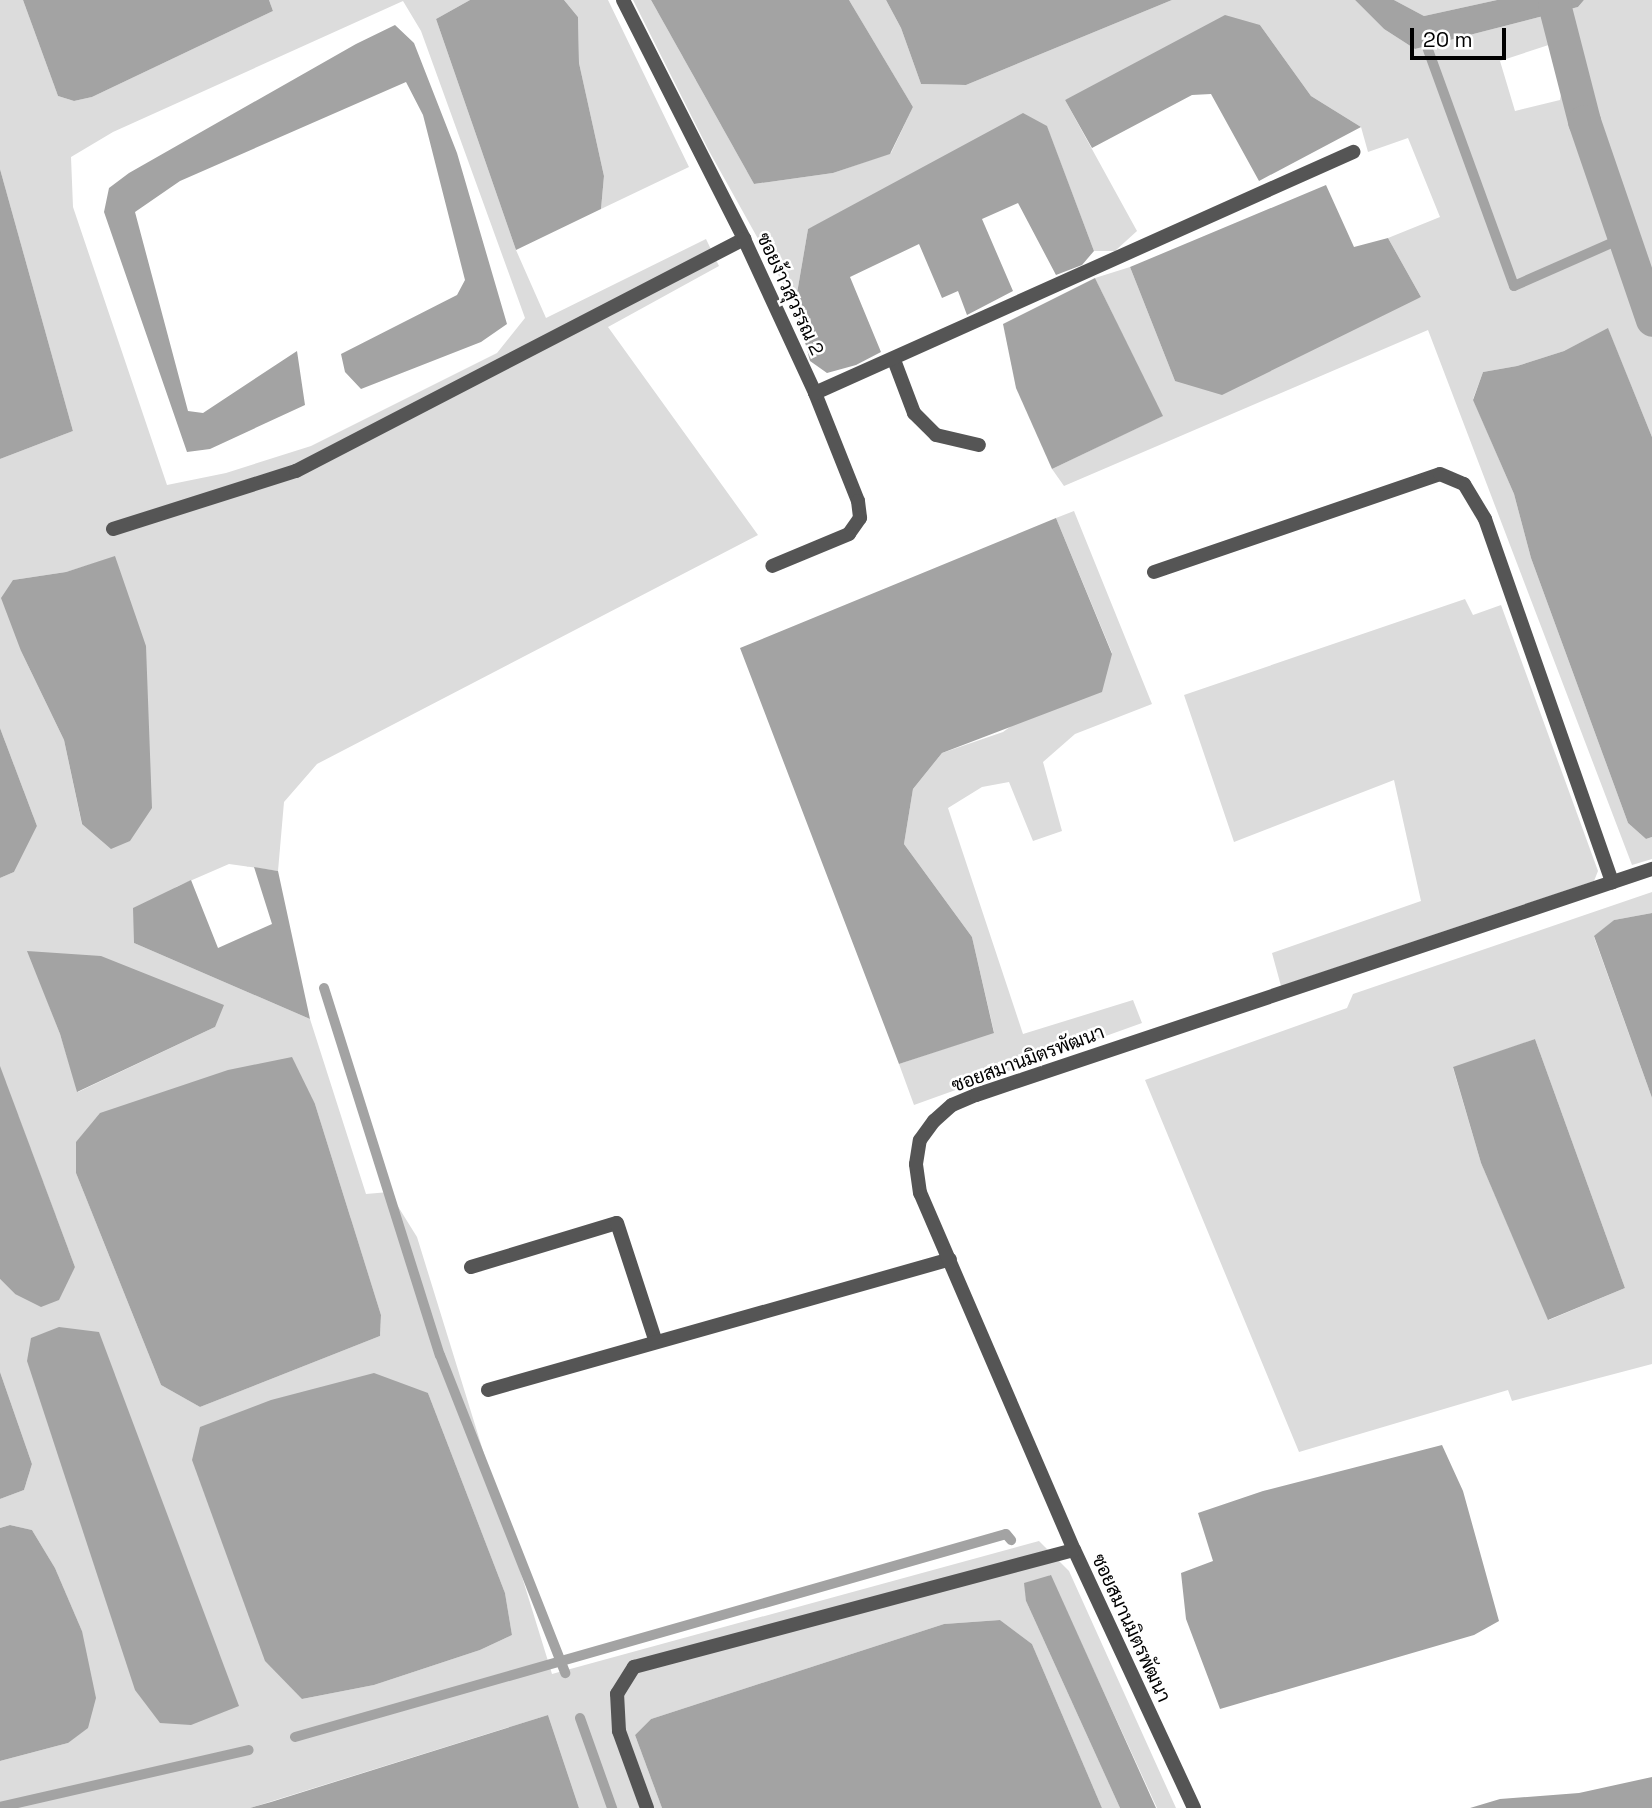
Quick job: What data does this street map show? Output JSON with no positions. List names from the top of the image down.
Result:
{
  "streets": {
    "street": ["ซอยง้าวสุวรรณ 2", "ซอยสมานมิตรพัฒนา"]
  },
  "scale_bar": "20 m"
}
